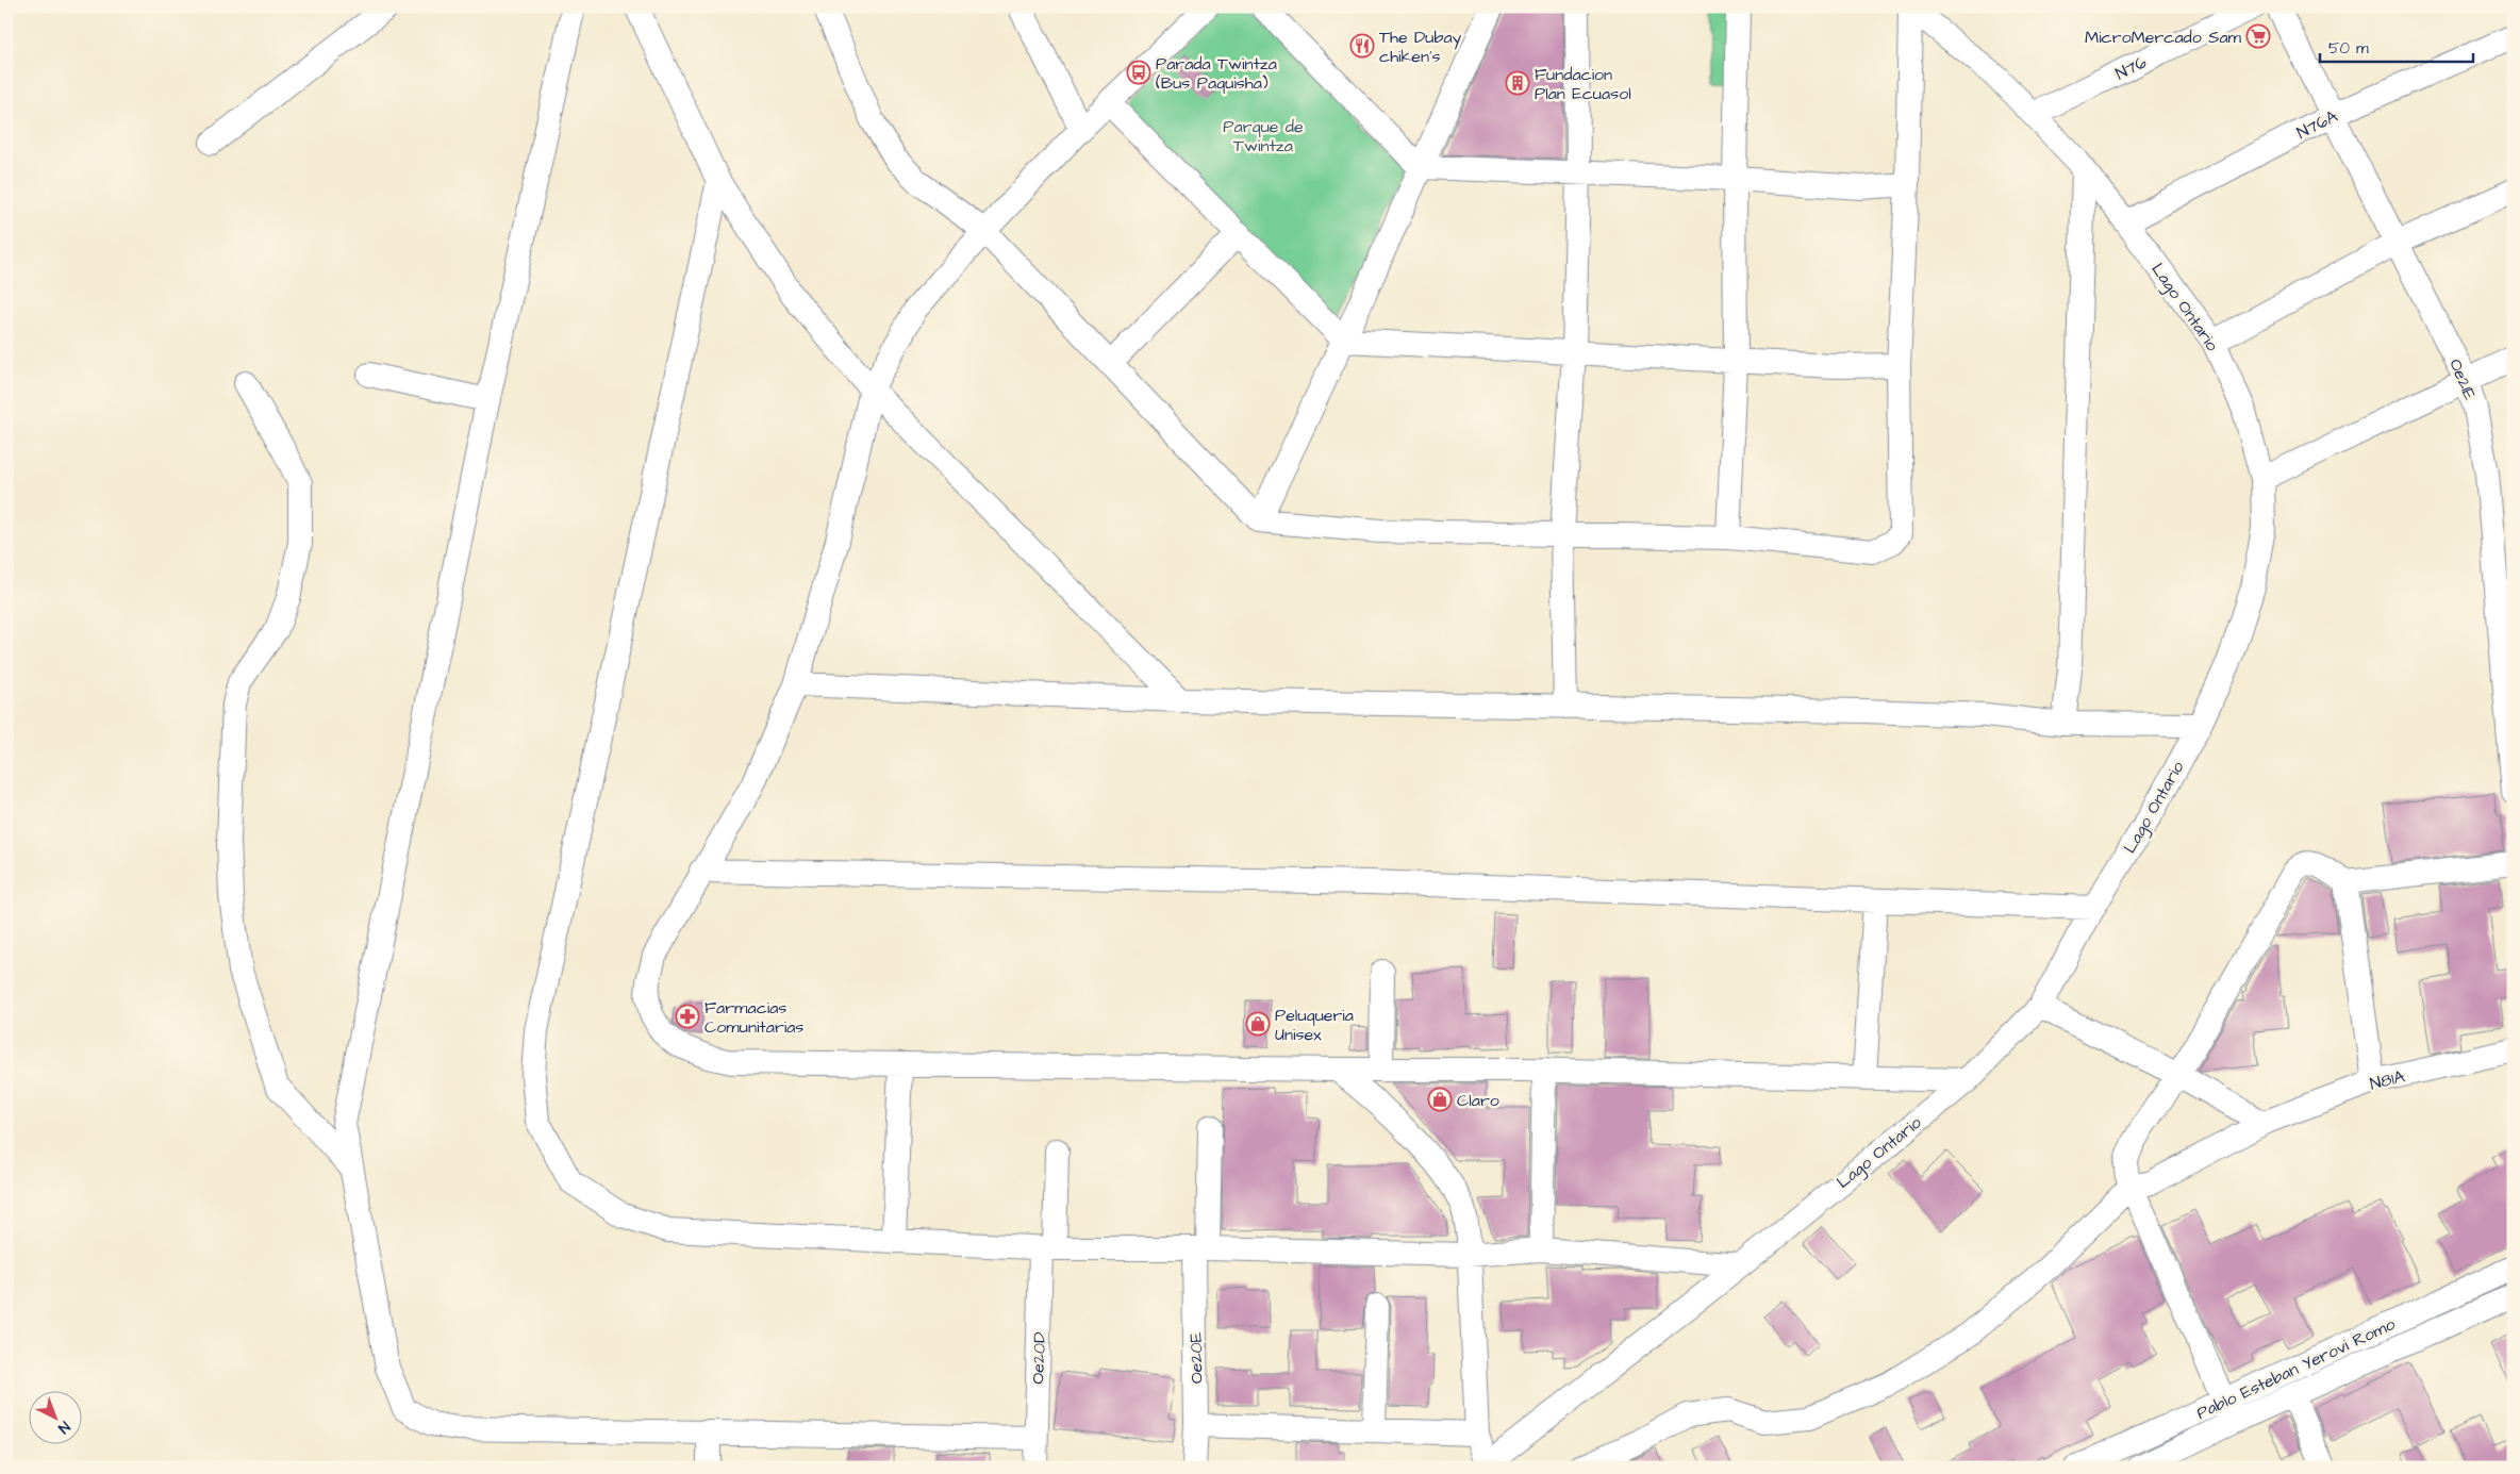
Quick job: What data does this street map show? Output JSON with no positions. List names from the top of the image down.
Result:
{
  "streets": {
    "street": [
      "N76",
      "N76A",
      "Lago Ontario",
      "Oe21E",
      "N81A",
      "Oe20D",
      "Oe20E",
      "Pablo Esteban Yerovi Romo"
    ]
  },
  "crossings": [
    ["N76", "Lago Ontario"],
    ["N76A", "Lago Ontario"],
    ["N76A", "Oe21E"]
  ],
  "parks": ["Parque de Twintza"],
  "places": {
    "supermarket": ["MicroMercado Sam"],
    "restaurant": ["The Dubay chiken's"],
    "bus stop": ["Parada Twintza (Bus Paquisha)"],
    "building": ["Fundacion Plan Ecuasol"],
    "pharmacy": ["Farmacias Comunitarias"],
    "shop": ["Peluqueria Unisex", "Claro"]
  },
  "scale_bar": "50 m",
  "north": "bottom right"
}
